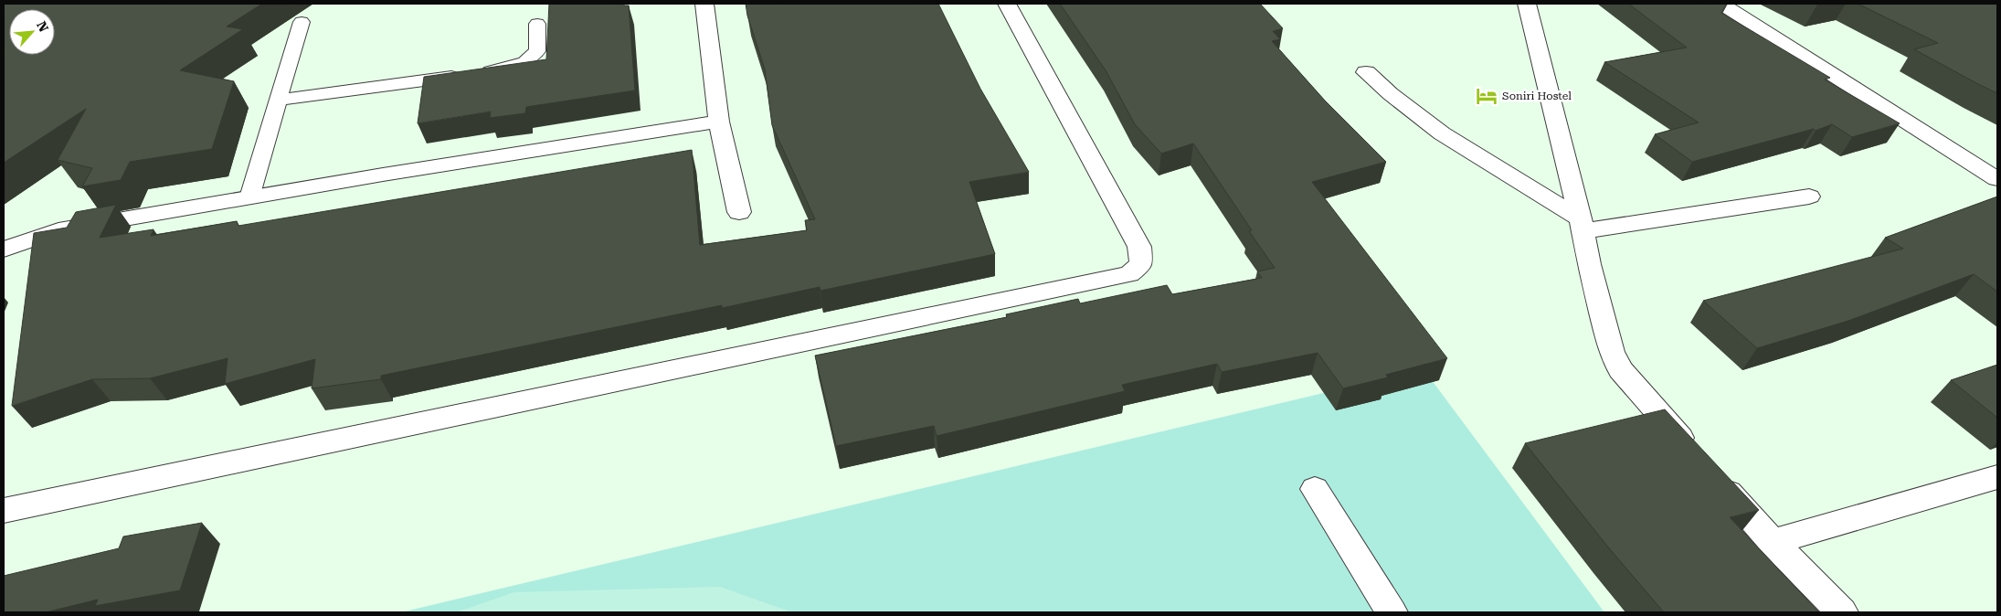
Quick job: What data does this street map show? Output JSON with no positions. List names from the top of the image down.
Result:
{
  "places": {
    "hotel": ["Soniri Hostel"]
  },
  "north": "top right"
}
